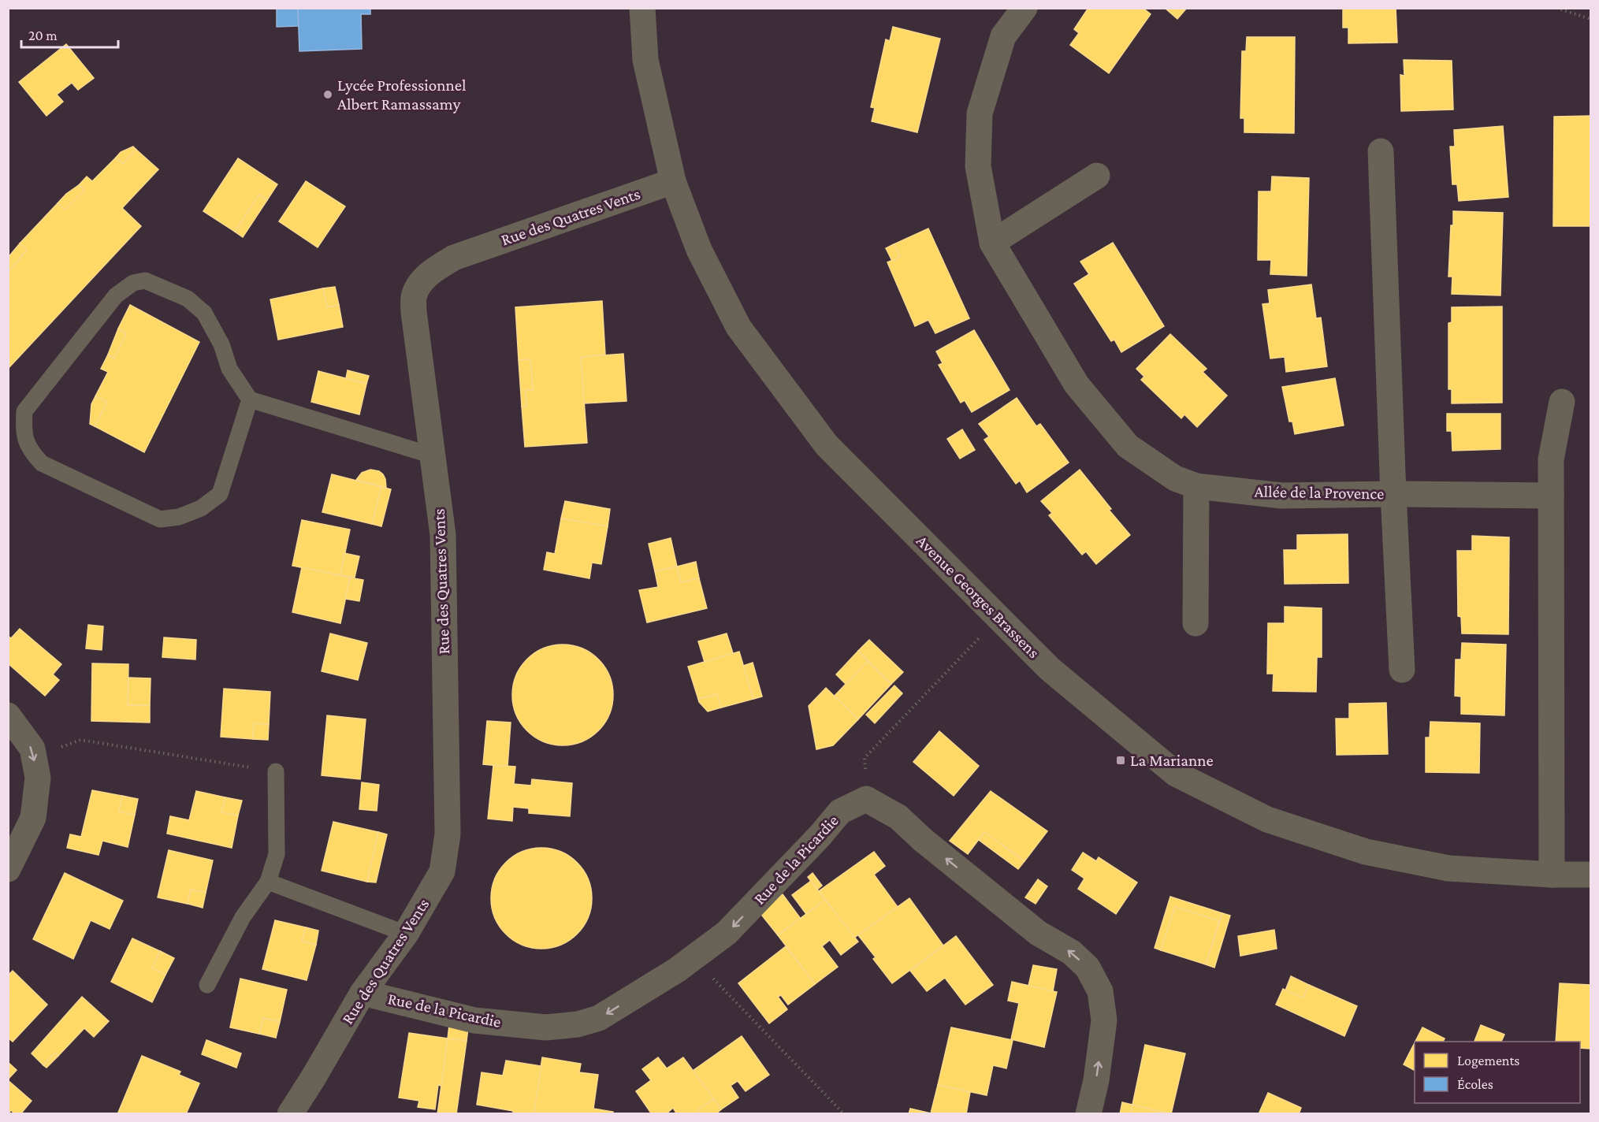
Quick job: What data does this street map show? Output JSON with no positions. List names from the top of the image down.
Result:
{
  "streets": {
    "street": [
      "Rue des Quatres Vents",
      "Allée de la Provence",
      "Avenue Georges Brassens",
      "Rue de la Picardie"
    ]
  },
  "crossings": [
    ["Rue des Quatres Vents", "Avenue Georges Brassens"],
    ["Rue des Quatres Vents", "Rue de la Picardie"]
  ],
  "one_way": ["Rue de la Picardie"],
  "places": {
    "other": ["Lycée Professionnel Albert Ramassamy"],
    "transit": ["La Marianne"]
  },
  "legend": ["Logements", "Écoles"],
  "scale_bar": "20 m"
}
